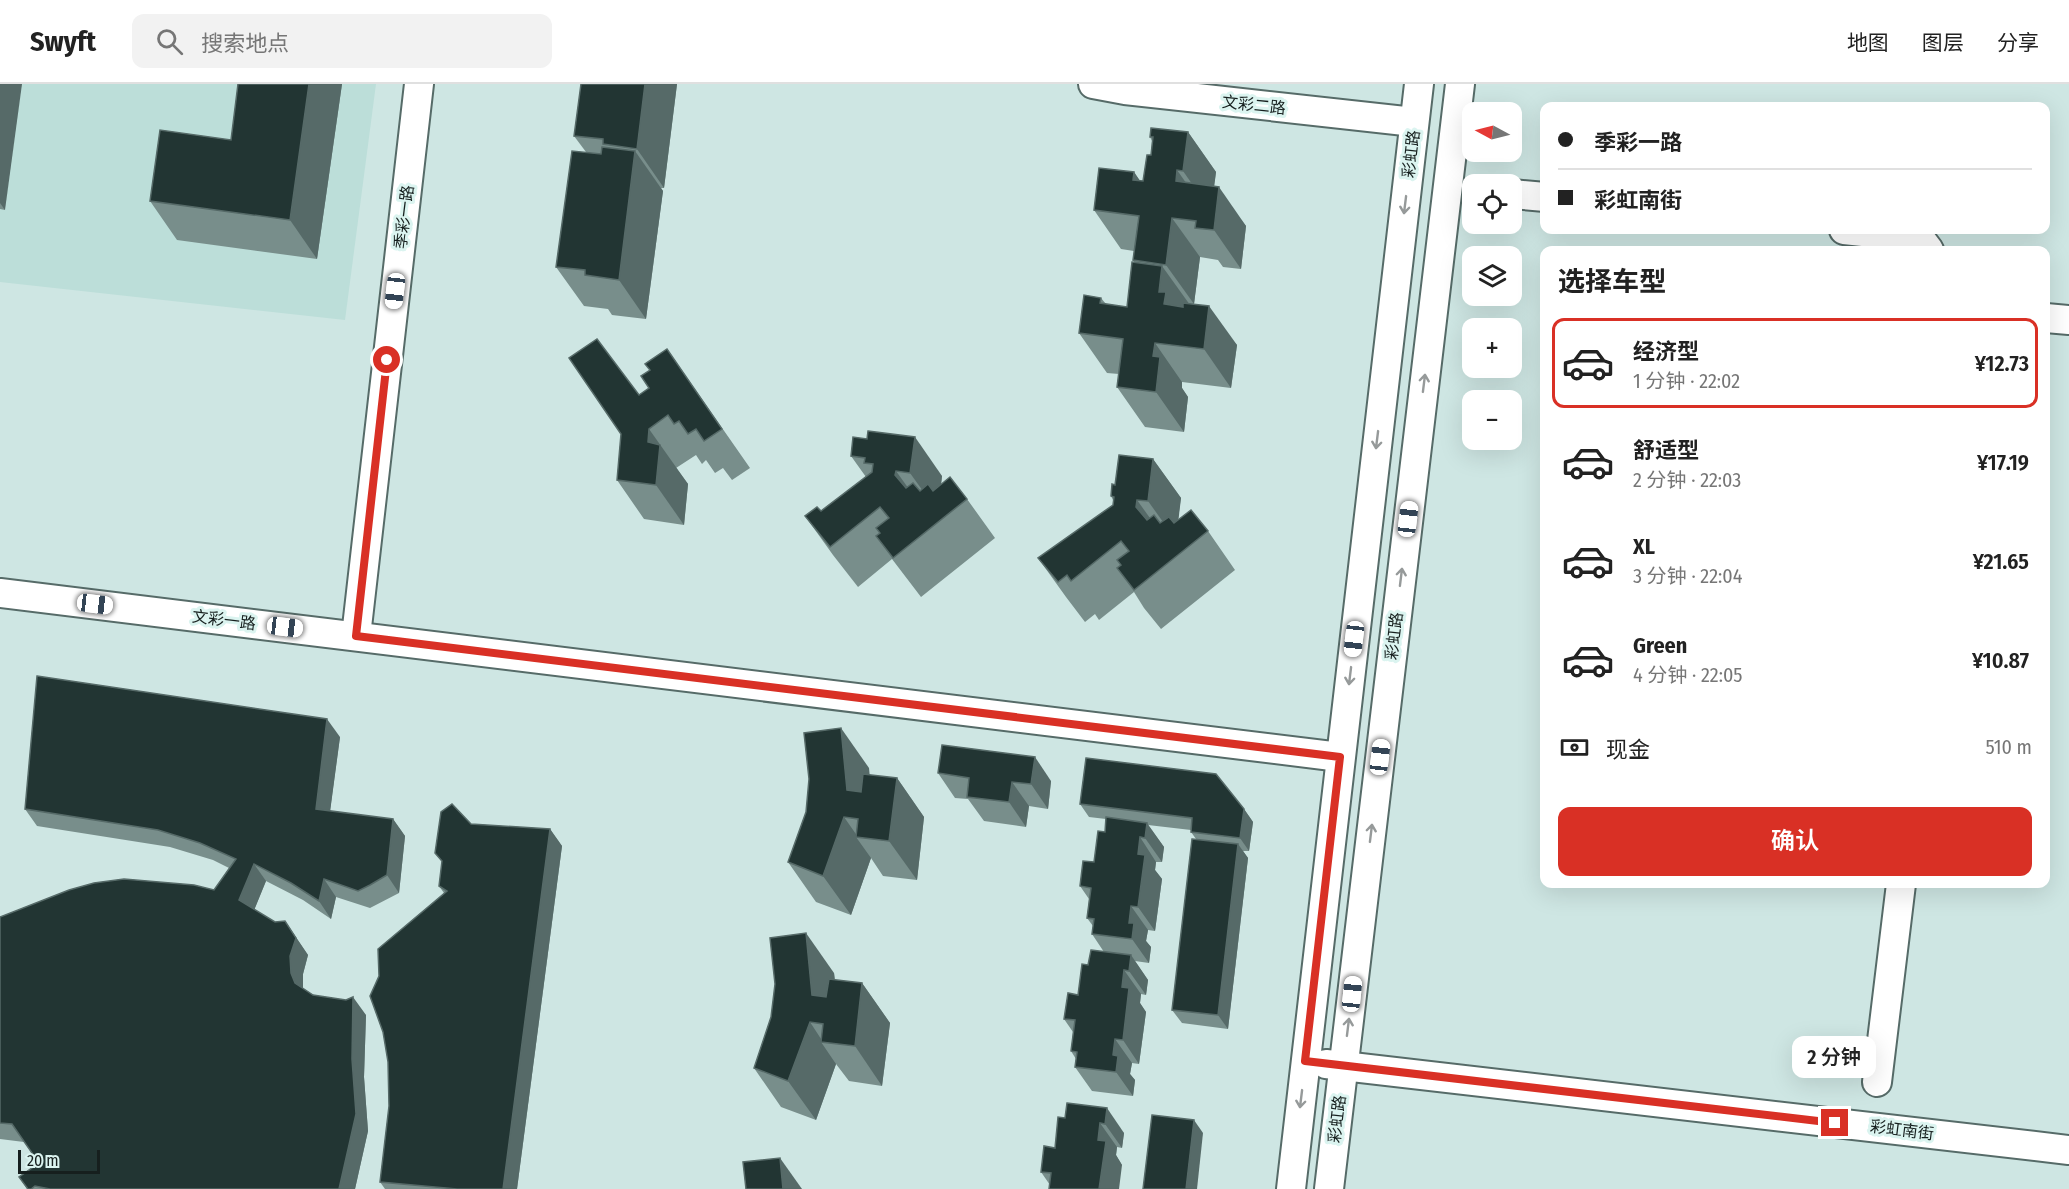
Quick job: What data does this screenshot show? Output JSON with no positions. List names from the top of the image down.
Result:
{
  "streets": {
    "street": [
      "文彩二路",
      "彩虹路",
      "季彩一路",
      "文彩一路",
      "彩虹南街"
    ]
  },
  "crossings": [
    ["文彩二路", "彩虹路"],
    ["彩虹路", "文彩一路"],
    ["彩虹路", "彩虹南街"],
    ["季彩一路", "文彩一路"]
  ],
  "scale_bar": "20 m",
  "north": "left",
  "page": {
    "header": "Swyft",
    "search": "搜索地点",
    "nav": ["地图", "图层", "分享"],
    "map_buttons": ["+", "−"],
    "banner": ["季彩一路", "彩虹南街"],
    "heading": "选择车型",
    "list": [
      {
        "name": "经济型",
        "note": "1 分钟 · 22:02",
        "value": "¥12.73"
      },
      {
        "name": "舒适型",
        "note": "2 分钟 · 22:03",
        "value": "¥17.19"
      },
      {
        "name": "XL",
        "note": "3 分钟 · 22:04",
        "value": "¥21.65"
      },
      {
        "name": "Green",
        "note": "4 分钟 · 22:05",
        "value": "¥10.87"
      }
    ],
    "pay": ["现金", "510 m"],
    "buttons": "确认",
    "bubble": "2 分钟",
    "scale": "20 m"
  }
}
